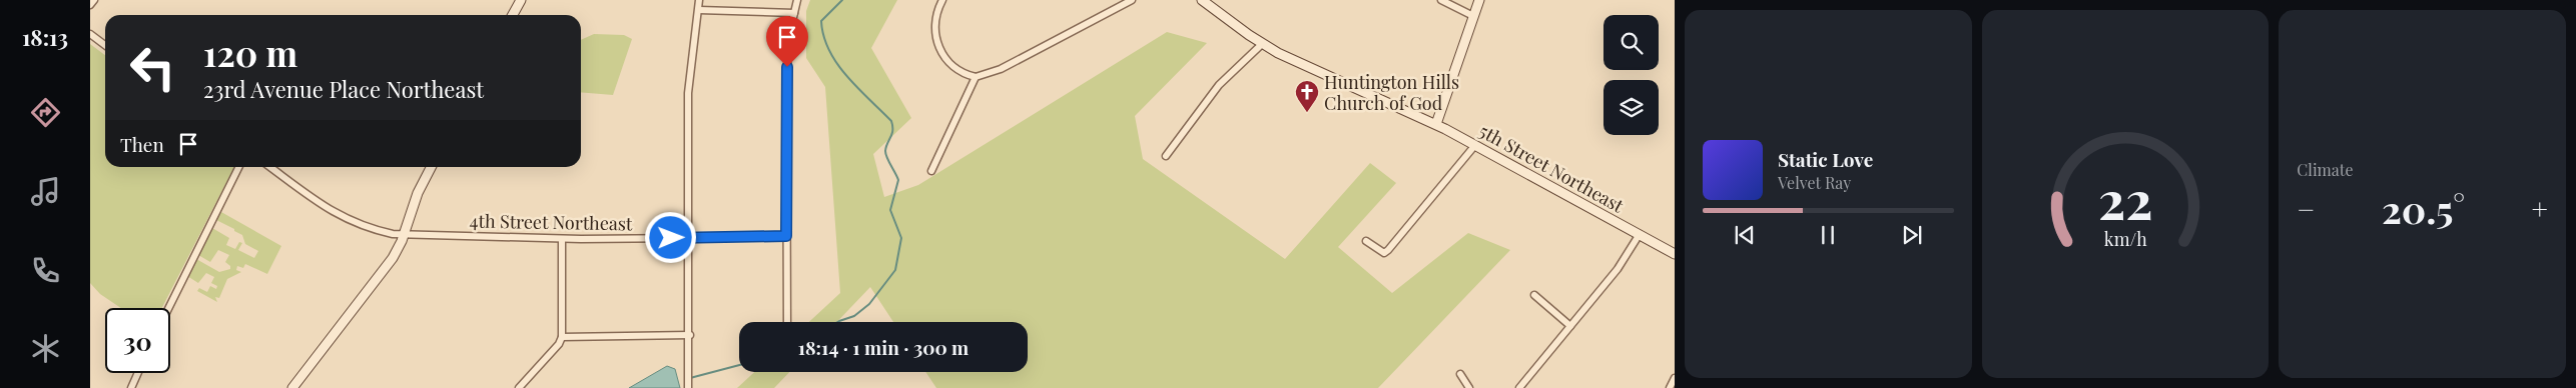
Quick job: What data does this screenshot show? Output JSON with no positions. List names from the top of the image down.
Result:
{
  "streets": {
    "street": ["5th Street Northeast", "4th Street Northeast"]
  },
  "places": {
    "church": ["Huntington Hills Church of God"]
  },
  "page": {
    "tabs": "18:13",
    "tile": "Climate",
    "turn": ["120 m", "23rd Avenue Place Northeast"],
    "then": "Then",
    "song": ["Static Love", "Velvet Ray"],
    "heat": ["−", "20.5°", "+"],
    "limit": "30",
    "trip": "18:14 · 1 min · 300 m",
    "gauge": ["22", "km/h"]
  }
}
